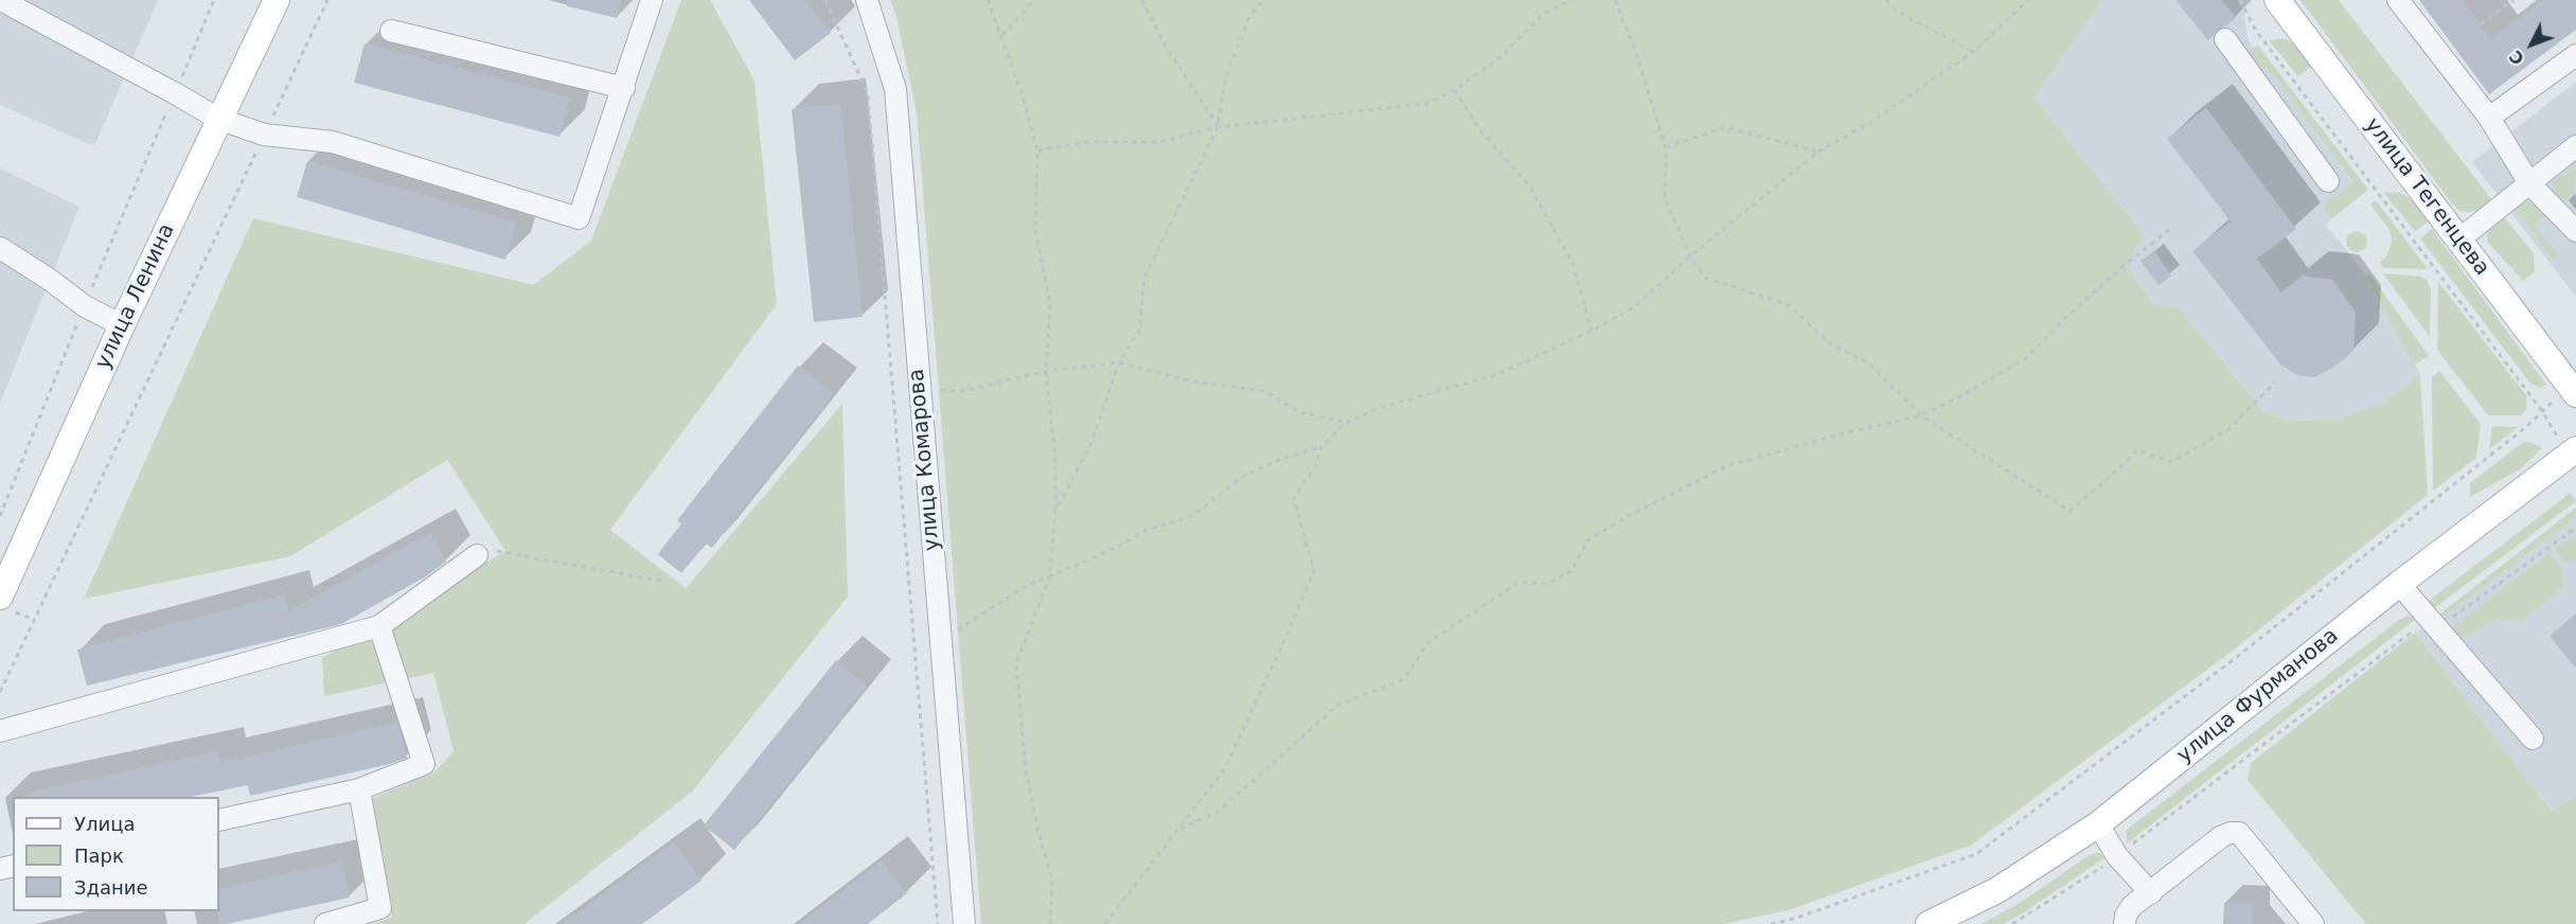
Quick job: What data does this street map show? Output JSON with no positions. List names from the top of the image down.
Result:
{
  "streets": {
    "main road": ["улица Тегенцева", "улица Ленина", "улица Фурманова"],
    "street": ["улица Комарова"]
  },
  "legend": ["Улица", "Парк", "Здание"],
  "north": "bottom left"
}
